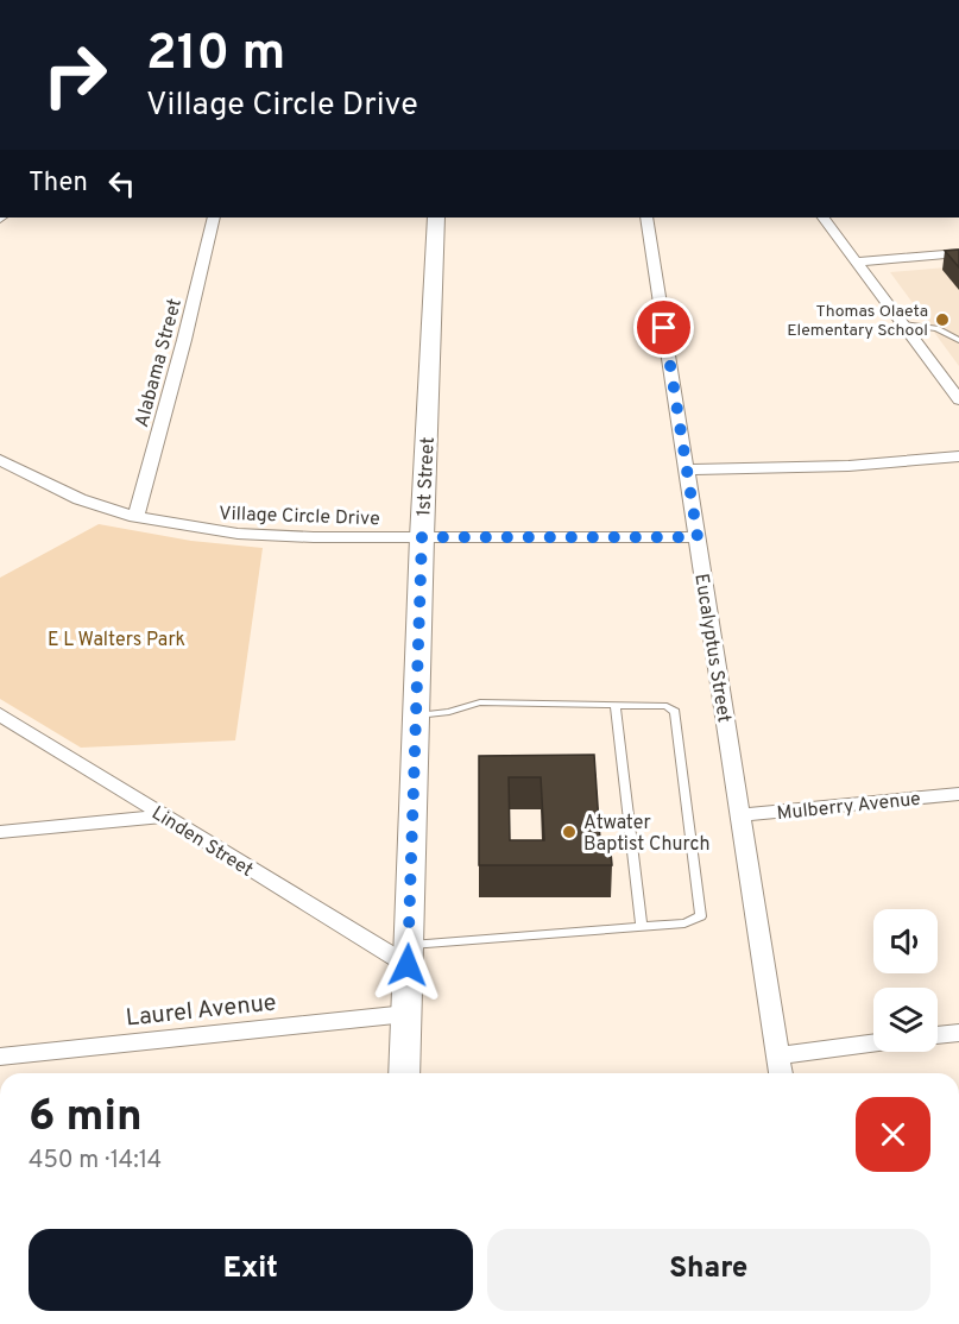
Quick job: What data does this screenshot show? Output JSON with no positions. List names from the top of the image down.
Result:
{
  "streets": {
    "street": [
      "Alabama Street",
      "1st Street",
      "Village Circle Drive",
      "Eucalyptus Street",
      "Mulberry Avenue",
      "Linden Street",
      "Laurel Avenue"
    ]
  },
  "crossings": [
    ["Alabama Street", "Village Circle Drive"],
    ["1st Street", "Village Circle Drive"],
    ["1st Street", "Linden Street"],
    ["1st Street", "Laurel Avenue"],
    ["Village Circle Drive", "Eucalyptus Street"],
    ["Eucalyptus Street", "Mulberry Avenue"]
  ],
  "parks": ["E L Walters Park"],
  "places": ["Thomas Olaeta Elementary School", "Atwater Baptist Church"],
  "page": {
    "turn": ["210 m", "Village Circle Drive"],
    "then": "Then",
    "heading": ["6 min", "450 m · 14:14"],
    "buttons": ["Exit", "Share"]
  }
}
